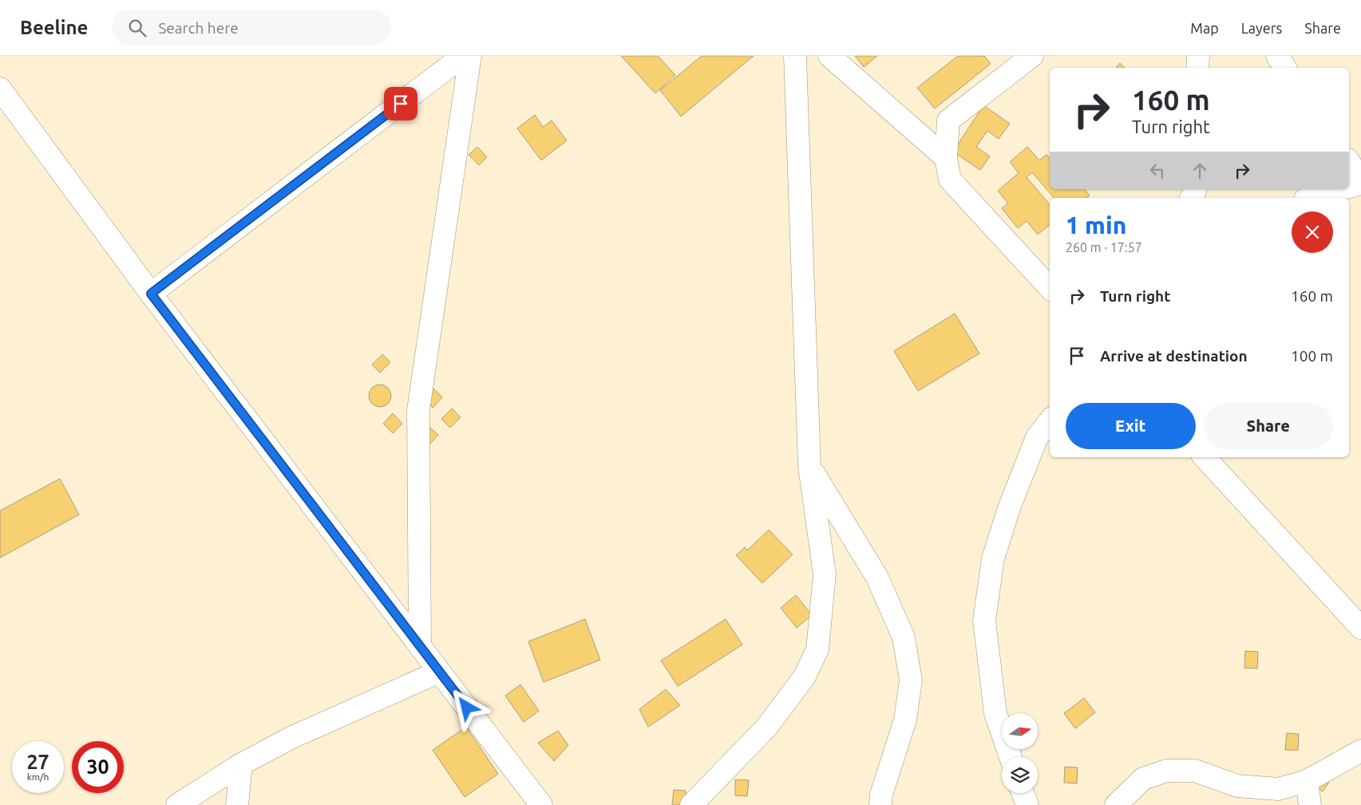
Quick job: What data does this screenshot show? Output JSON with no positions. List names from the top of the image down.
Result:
{
  "north": "right",
  "page": {
    "header": "Beeline",
    "search": "Search here",
    "nav": ["Map", "Layers", "Share"],
    "turn": ["160 m", "Turn right"],
    "heading": ["1 min", "260 m · 17:57"],
    "list": [
      {
        "name": "Turn right",
        "value": "160 m"
      },
      {
        "name": "Arrive at destination",
        "value": "100 m"
      }
    ],
    "buttons": ["Exit", "Share"],
    "speed": "27 km/h",
    "limit": "30"
  }
}
